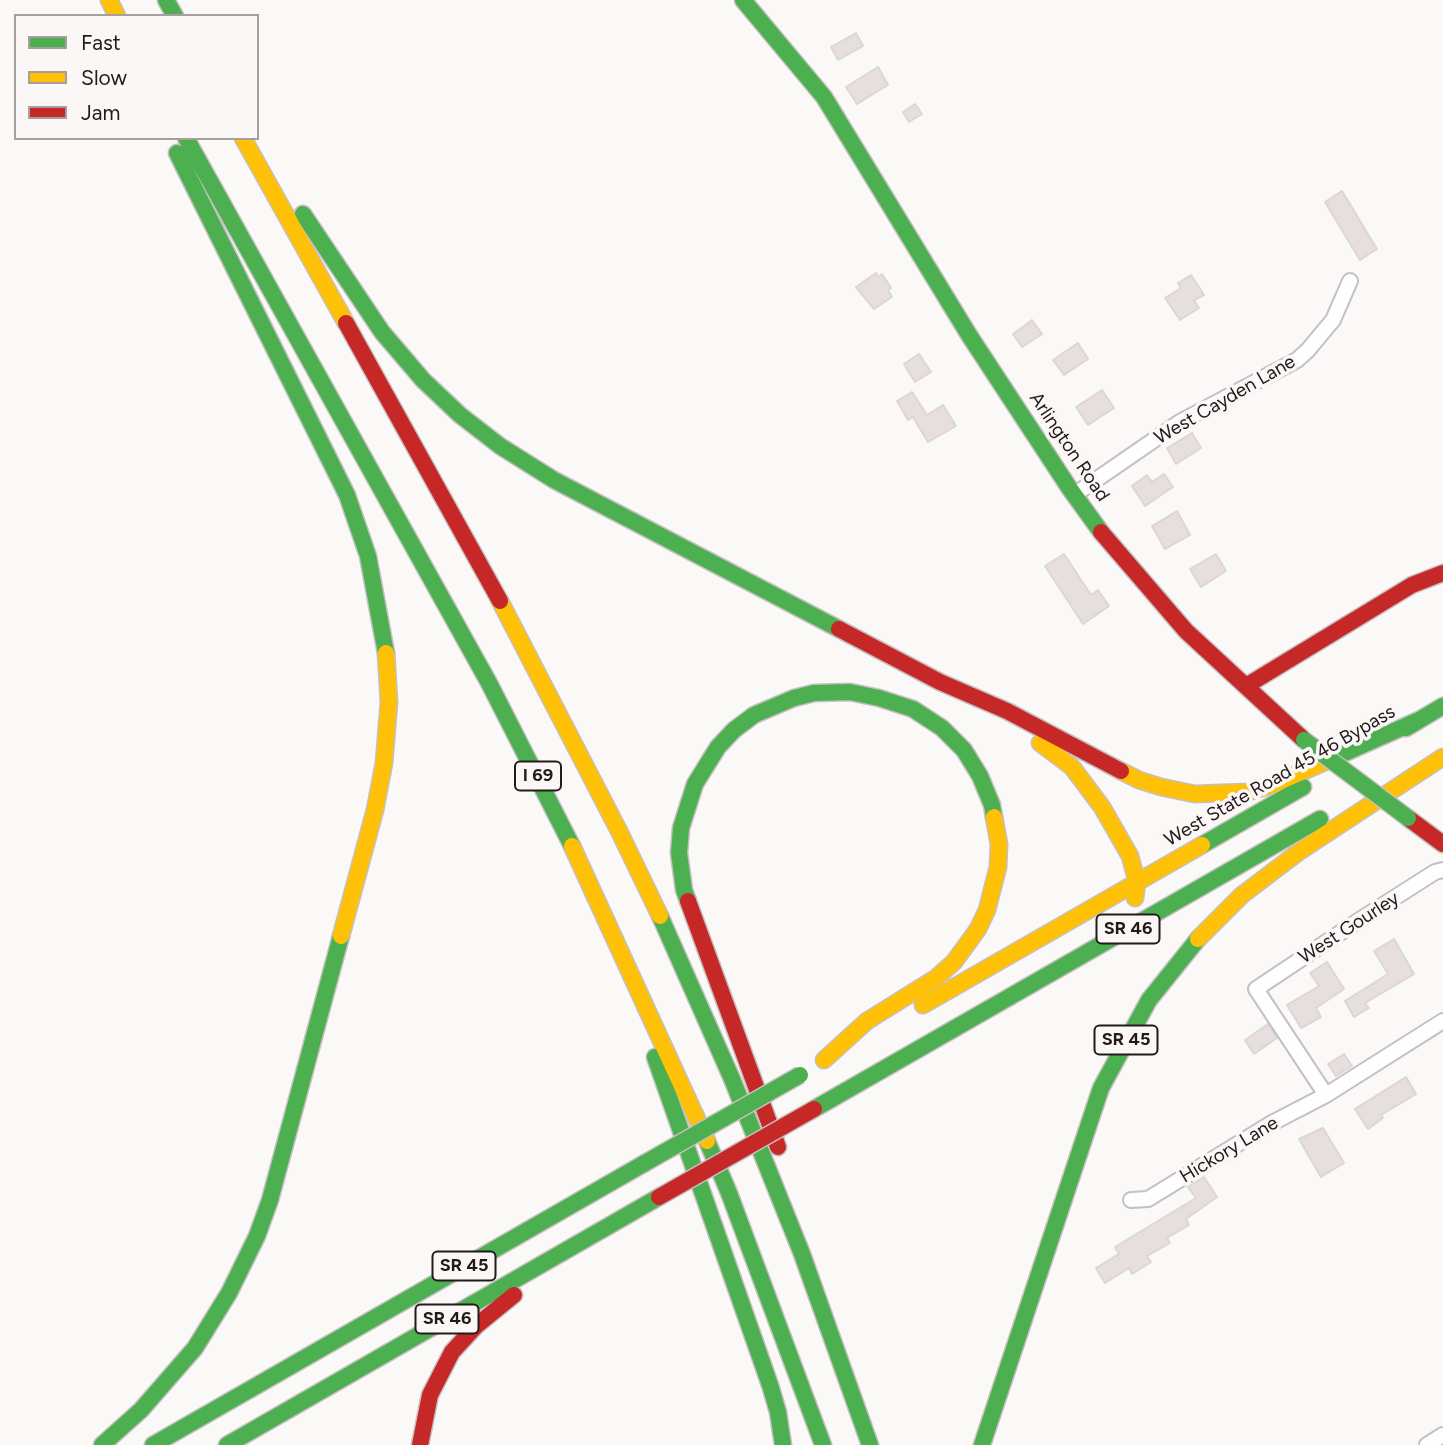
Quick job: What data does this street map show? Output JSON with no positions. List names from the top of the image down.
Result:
{
  "streets": {
    "main road": [
      "Arlington Road",
      "I 69",
      "West State Road 45 46 Bypass",
      "SR 46",
      "SR 45"
    ],
    "street": ["West Cayden Lane", "West Gourley", "Hickory Lane"]
  },
  "crossings": [
    ["West Cayden Lane", "Arlington Road"],
    ["West State Road 45 46 Bypass", "SR 45"],
    ["West Gourley", "Hickory Lane"]
  ],
  "legend": ["Fast", "Slow", "Jam"]
}
